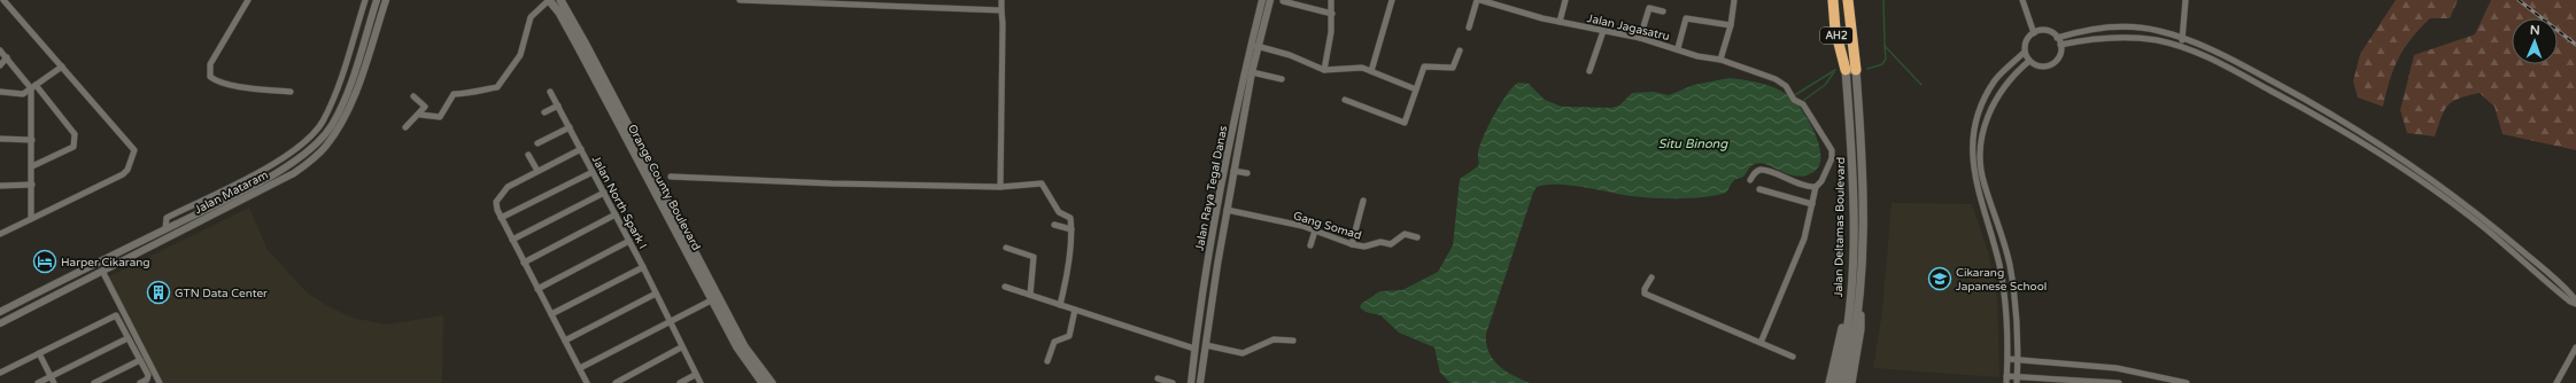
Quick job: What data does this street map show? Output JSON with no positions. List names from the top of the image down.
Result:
{
  "streets": {
    "highway": ["AH2"],
    "main road": ["Orange County Boulevard", "Jalan Deltamas Boulevard"],
    "street": [
      "Jalan Jagasatru",
      "Jalan Raya Tegal Danas",
      "Jalan Mataram",
      "Jalan North Spark I",
      "Gang Somad"
    ]
  },
  "crossings": [
    ["AH2", "Jalan Deltamas Boulevard"],
    ["Jalan Raya Tegal Danas", "Gang Somad"]
  ],
  "water": ["Situ Binong"],
  "places": {
    "hotel": ["Harper Cikarang"],
    "school or university": ["Cikarang Japanese School"],
    "building": ["GTN Data Center"]
  },
  "north": "top"
}
